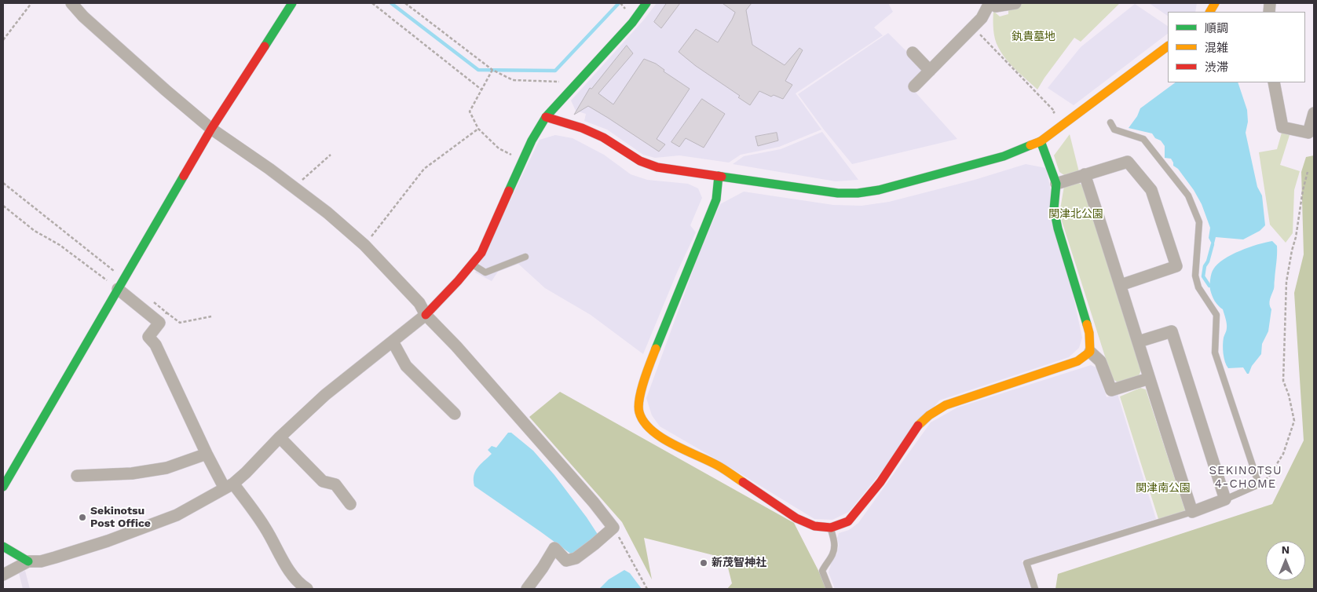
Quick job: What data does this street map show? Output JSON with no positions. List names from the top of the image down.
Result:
{
  "districts": ["SEKINOTSU 4-CHOME"],
  "parks": ["釻貴墓地", "関津北公園", "関津南公園"],
  "places": ["Sekinotsu Post Office", "新茂智神社"],
  "legend": ["順調", "混雑", "渋滞"],
  "north": "top"
}
